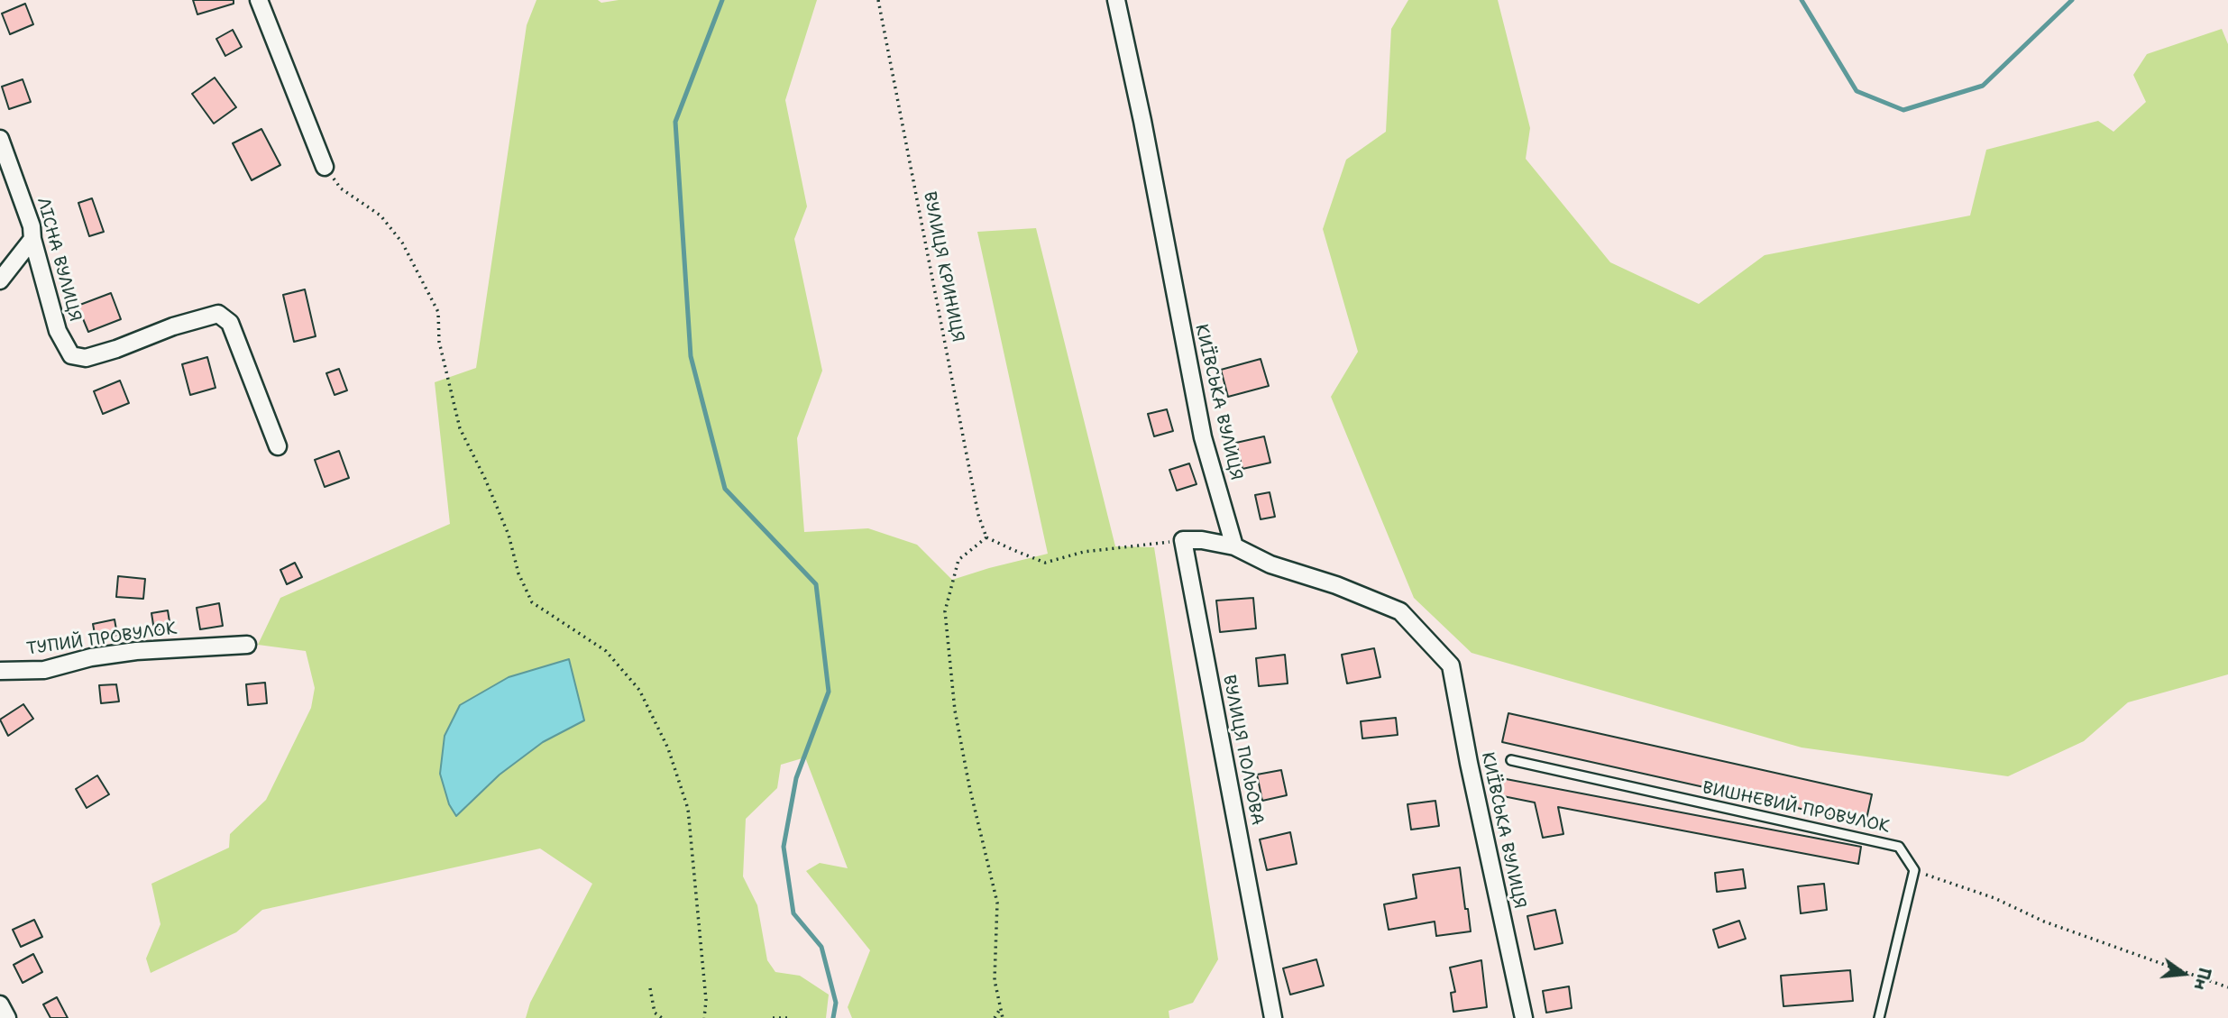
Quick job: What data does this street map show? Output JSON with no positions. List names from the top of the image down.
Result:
{
  "streets": {
    "street": [
      "ЛІСНА ВУЛИЦЯ",
      "КИЇВСЬКА ВУЛИЦЯ",
      "ТУПИЙ ПРОВУЛОК",
      "ВУЛИЦЯ ПОЛЬОВА"
    ],
    "lane": ["ВИШНЕВИЙ ПРОВУЛОК"],
    "path": ["ВУЛИЦЯ КРИНИЦЯ"]
  },
  "north": "right"
}
